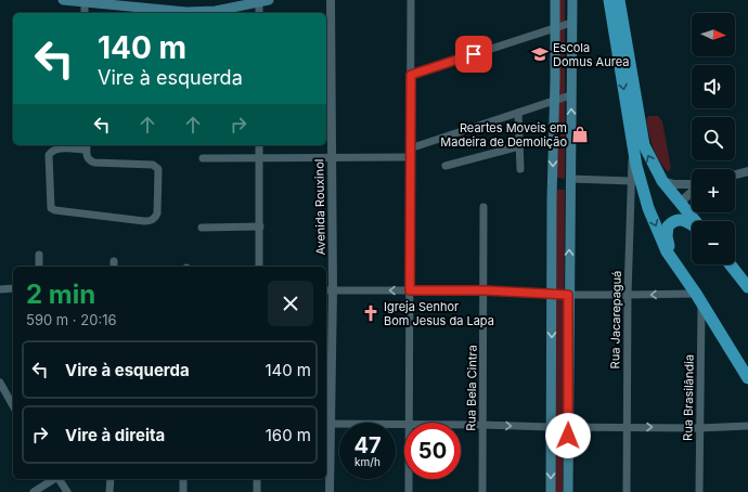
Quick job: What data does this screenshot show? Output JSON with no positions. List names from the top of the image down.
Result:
{
  "streets": {
    "street": [
      "Avenida Rouxinol",
      "Rua Jacarepaguá",
      "Rua Bela Cintra",
      "Rua Brasilândia"
    ]
  },
  "places": {
    "school or university": ["Escola Domus Aurea"],
    "shop": ["Reartes Moveis em Madeira de Demolição"],
    "church": ["Igreja Senhor Bom Jesus da Lapa"]
  },
  "north": "right",
  "page": {
    "map_buttons": ["+", "−"],
    "turn": ["140 m", "Vire à esquerda"],
    "heading": ["2 min", "590 m · 20:16"],
    "list": [
      {
        "name": "Vire à esquerda",
        "value": "140 m"
      },
      {
        "name": "Vire à direita",
        "value": "160 m"
      }
    ],
    "speed": "47 km/h",
    "limit": "50"
  }
}
